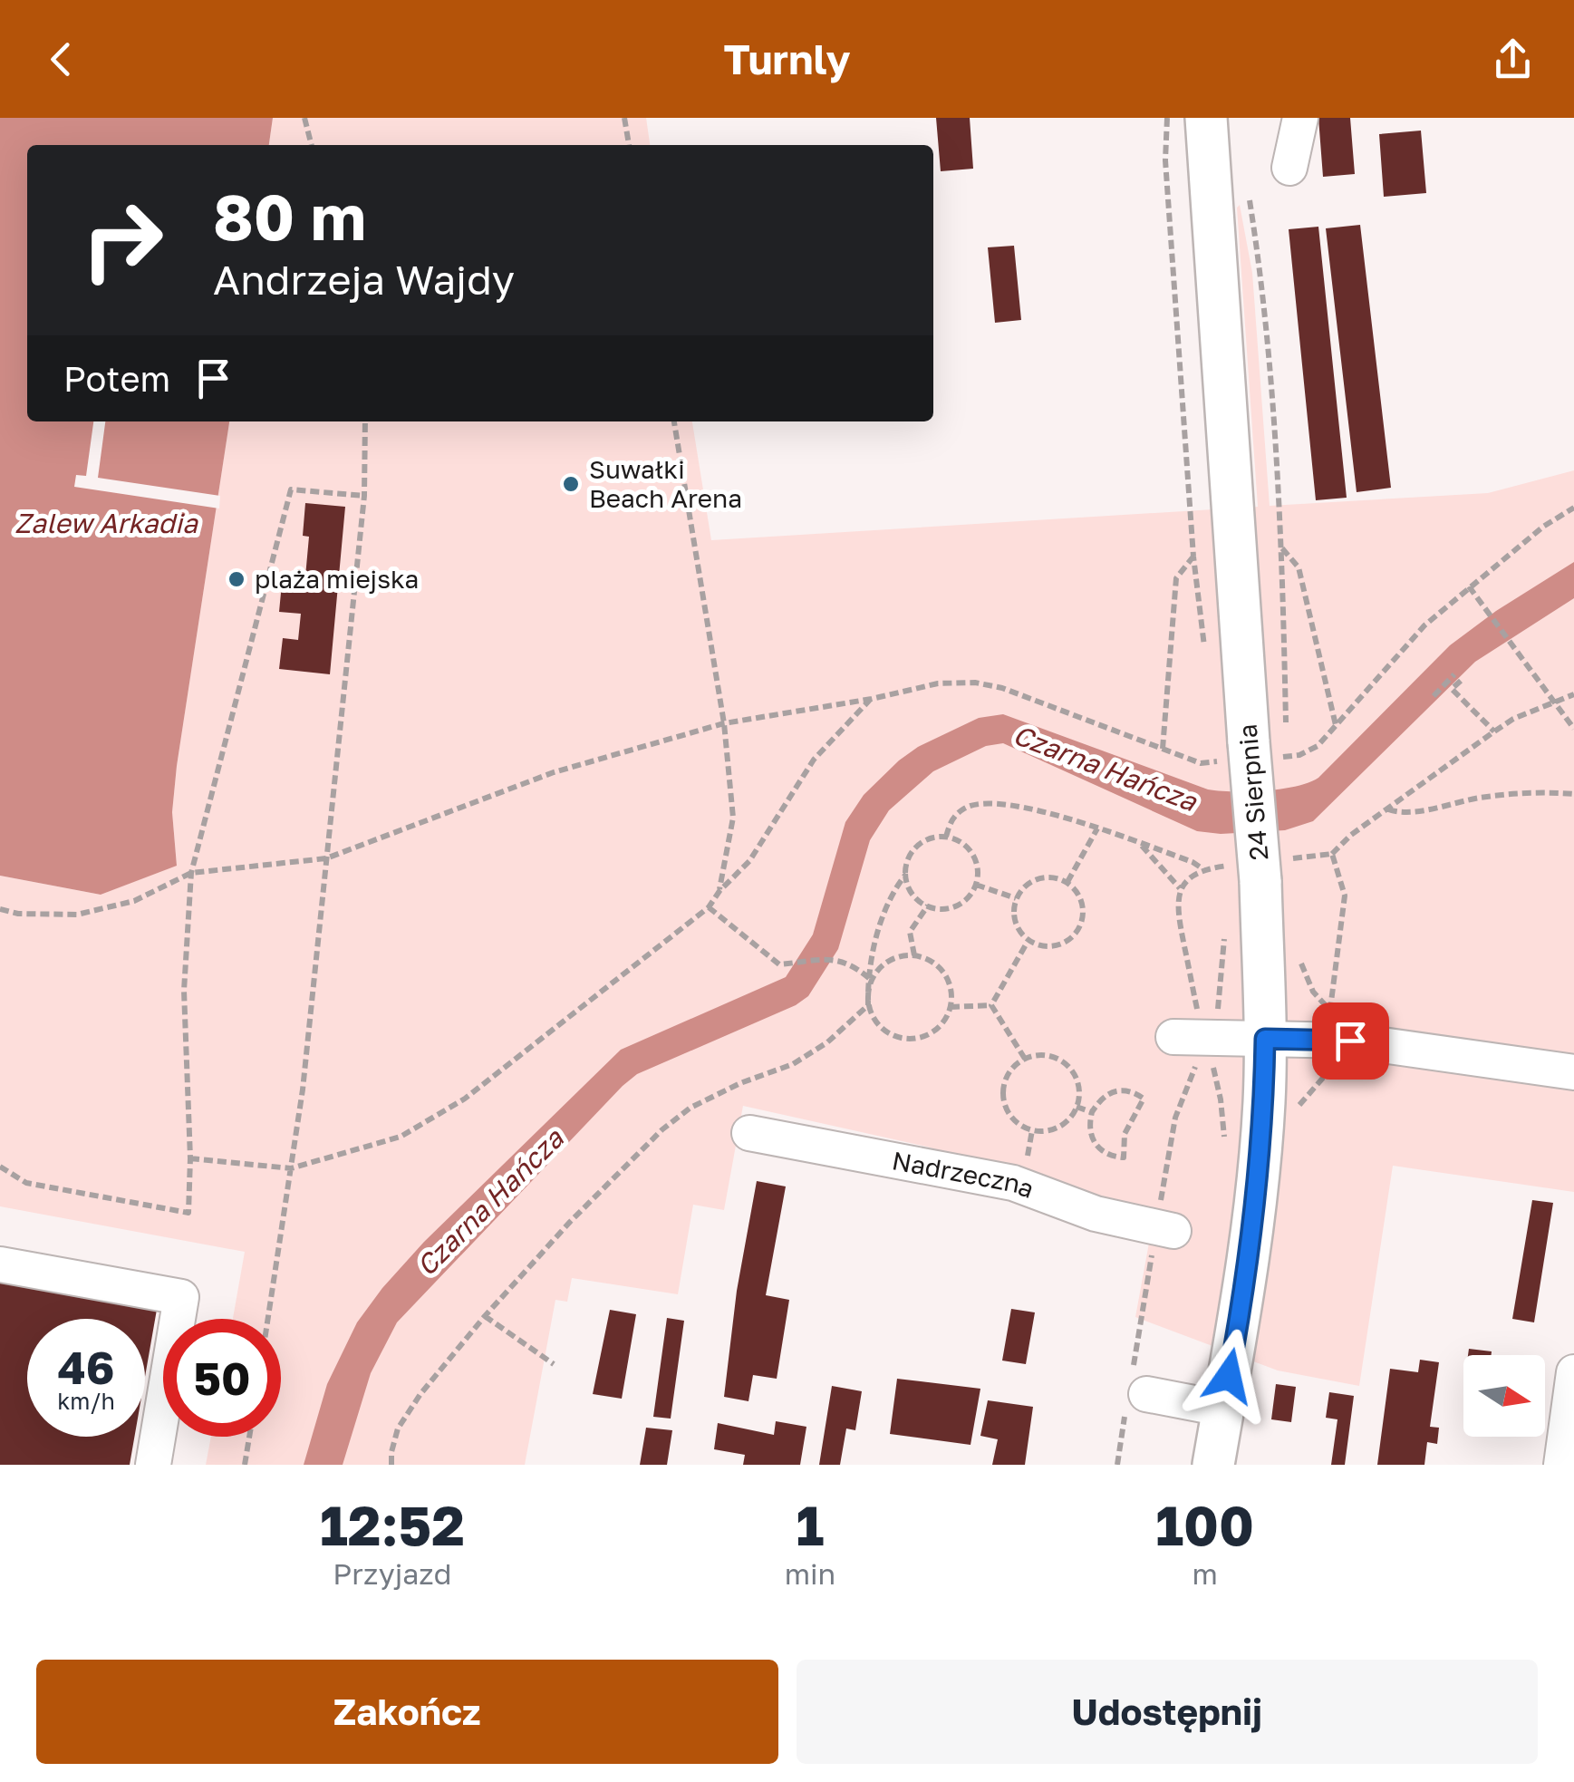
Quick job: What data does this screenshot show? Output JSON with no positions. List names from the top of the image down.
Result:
{
  "streets": {
    "main road": ["24 Sierpnia"],
    "lane": ["Nadrzeczna"]
  },
  "water": ["Zalew Arkadia", "Czarna Hańcza"],
  "places": ["Suwałki Beach Arena", "plaża miejska"],
  "north": "right",
  "page": {
    "header": "Turnly",
    "turn": ["80 m", "Andrzeja Wajdy"],
    "then": "Potem",
    "speed": "46 km/h",
    "limit": "50",
    "eta": [
      "12:52",
      "Przyjazd",
      "1",
      "min",
      "100",
      "m"
    ],
    "buttons": ["Zakończ", "Udostępnij"]
  }
}
